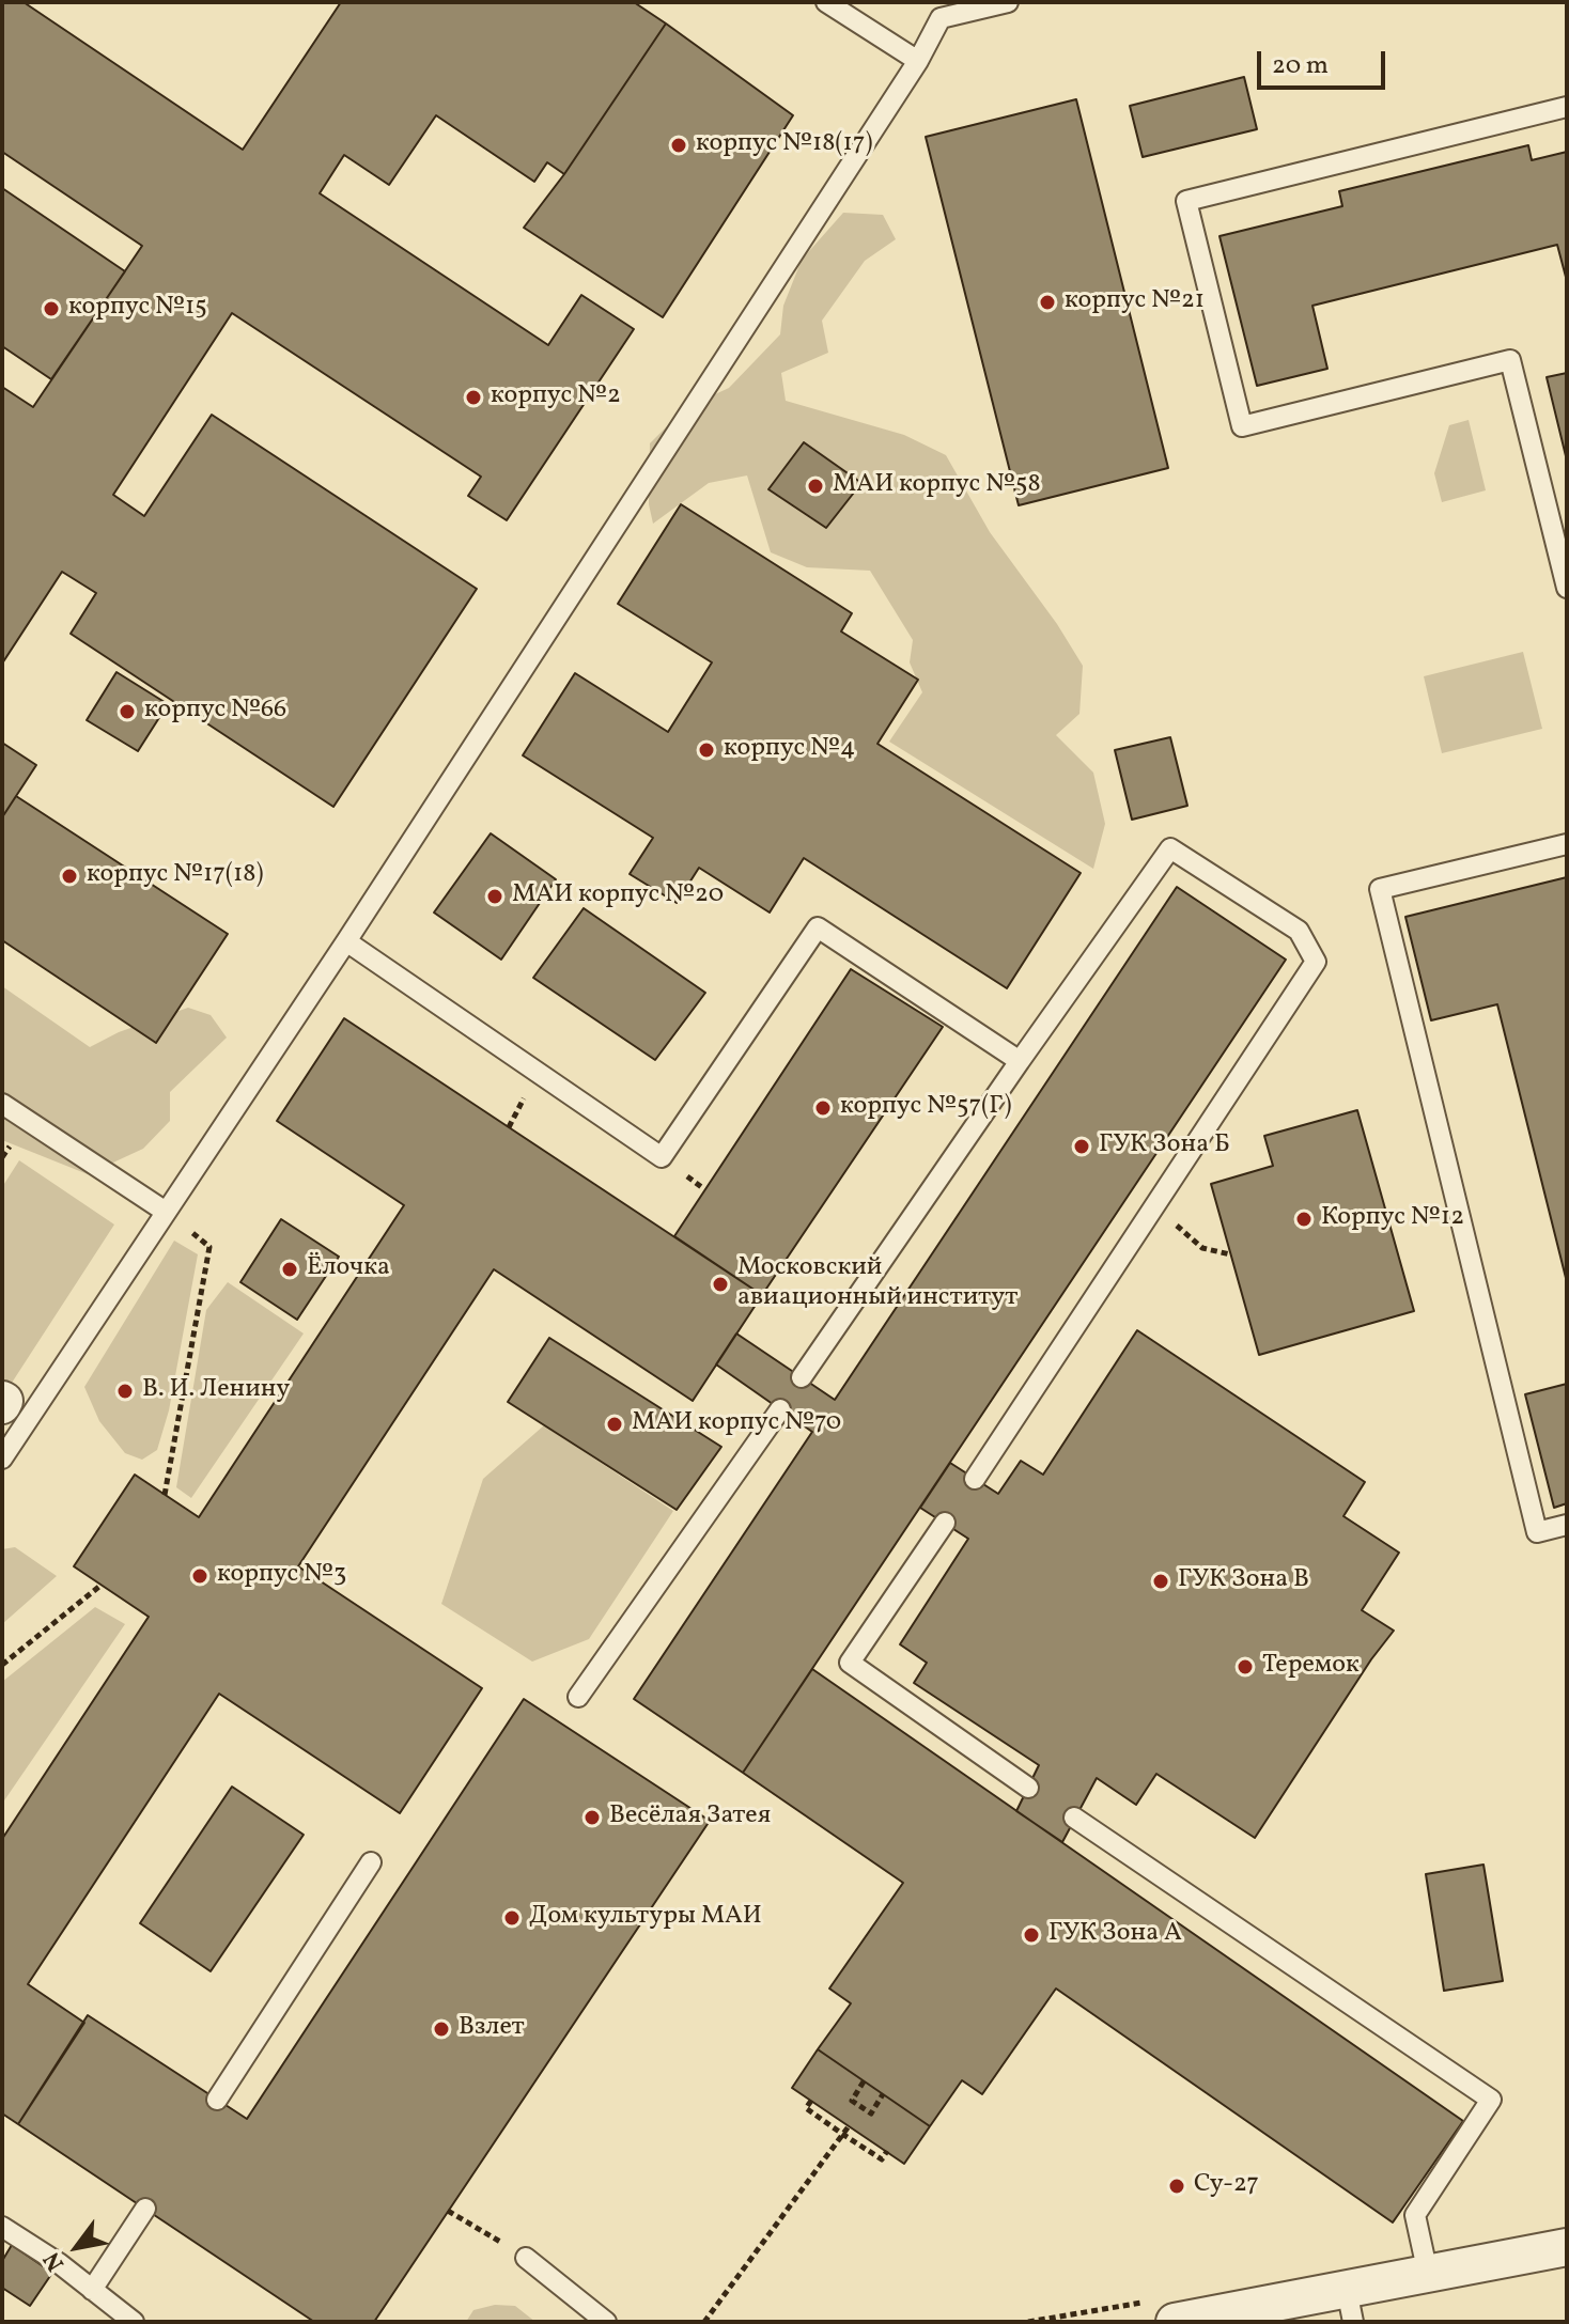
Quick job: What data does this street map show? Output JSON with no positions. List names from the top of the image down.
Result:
{
  "places": [
    "корпус №18(17)",
    "корпус №21",
    "корпус №15",
    "корпус №2",
    "МАИ корпус №58",
    "корпус №66",
    "корпус №4",
    "корпус №17(18)",
    "МАИ корпус №20",
    "корпус №57(Г)",
    "ГУК Зона Б",
    "Корпус №12",
    "Ёлочка",
    "Московский авиационный институт",
    "В. И. Ленину",
    "МАИ корпус №70",
    "корпус №3",
    "ГУК Зона В",
    "Теремок",
    "Весёлая Затея",
    "Дом культуры МАИ",
    "ГУК Зона А",
    "Взлет",
    "Су-27"
  ],
  "scale_bar": "20 m",
  "north": "bottom left"
}
